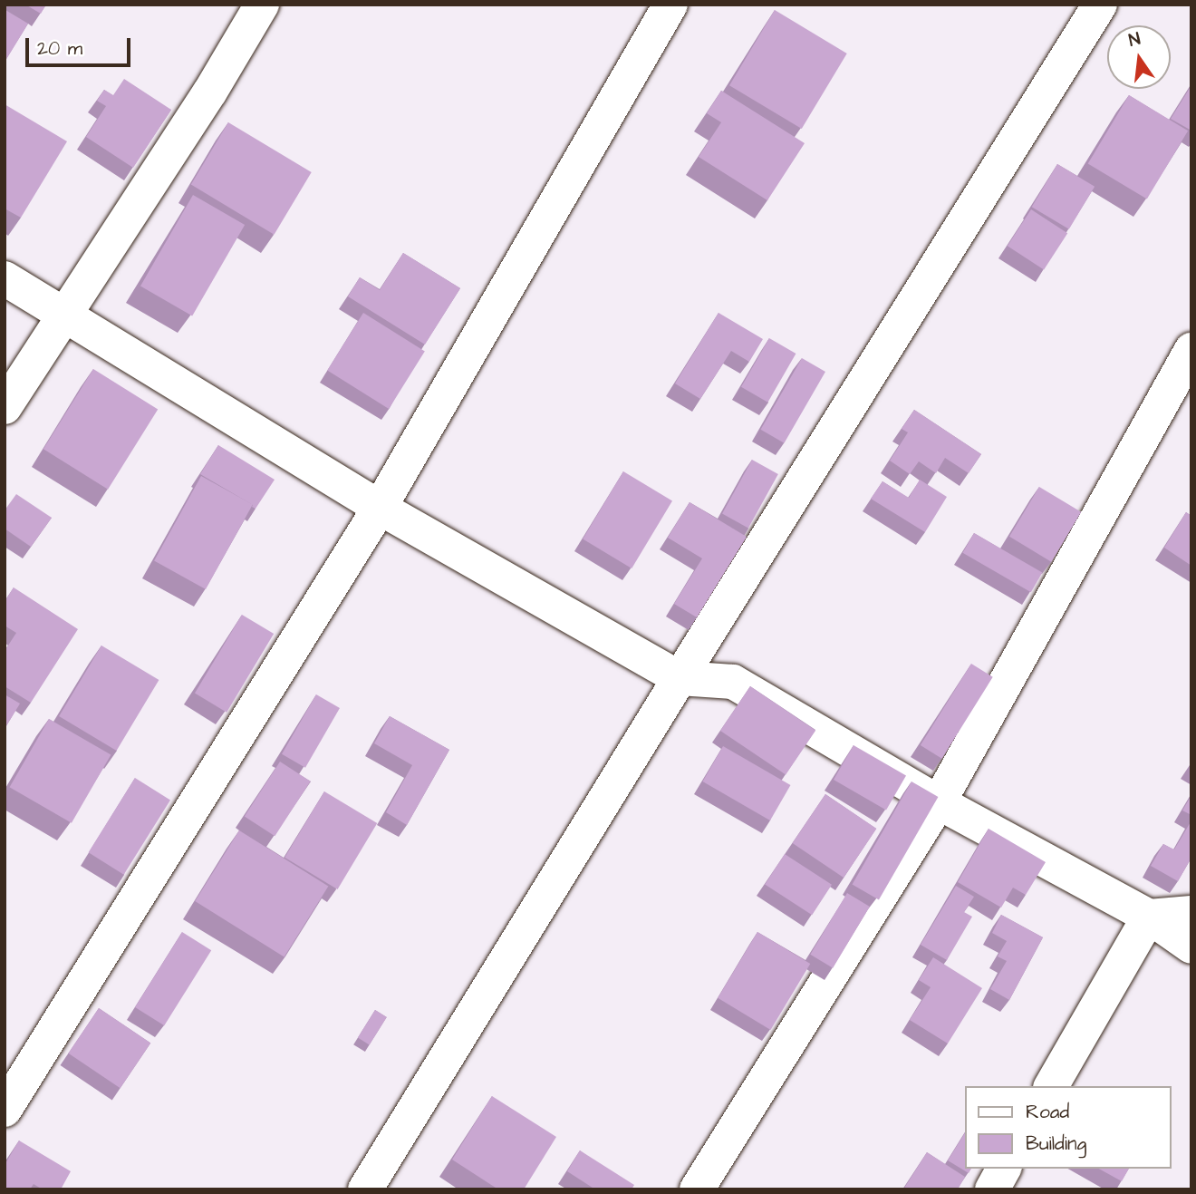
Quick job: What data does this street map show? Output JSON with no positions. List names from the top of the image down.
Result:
{
  "legend": ["Road", "Building"],
  "scale_bar": "20 m",
  "north": "top"
}
